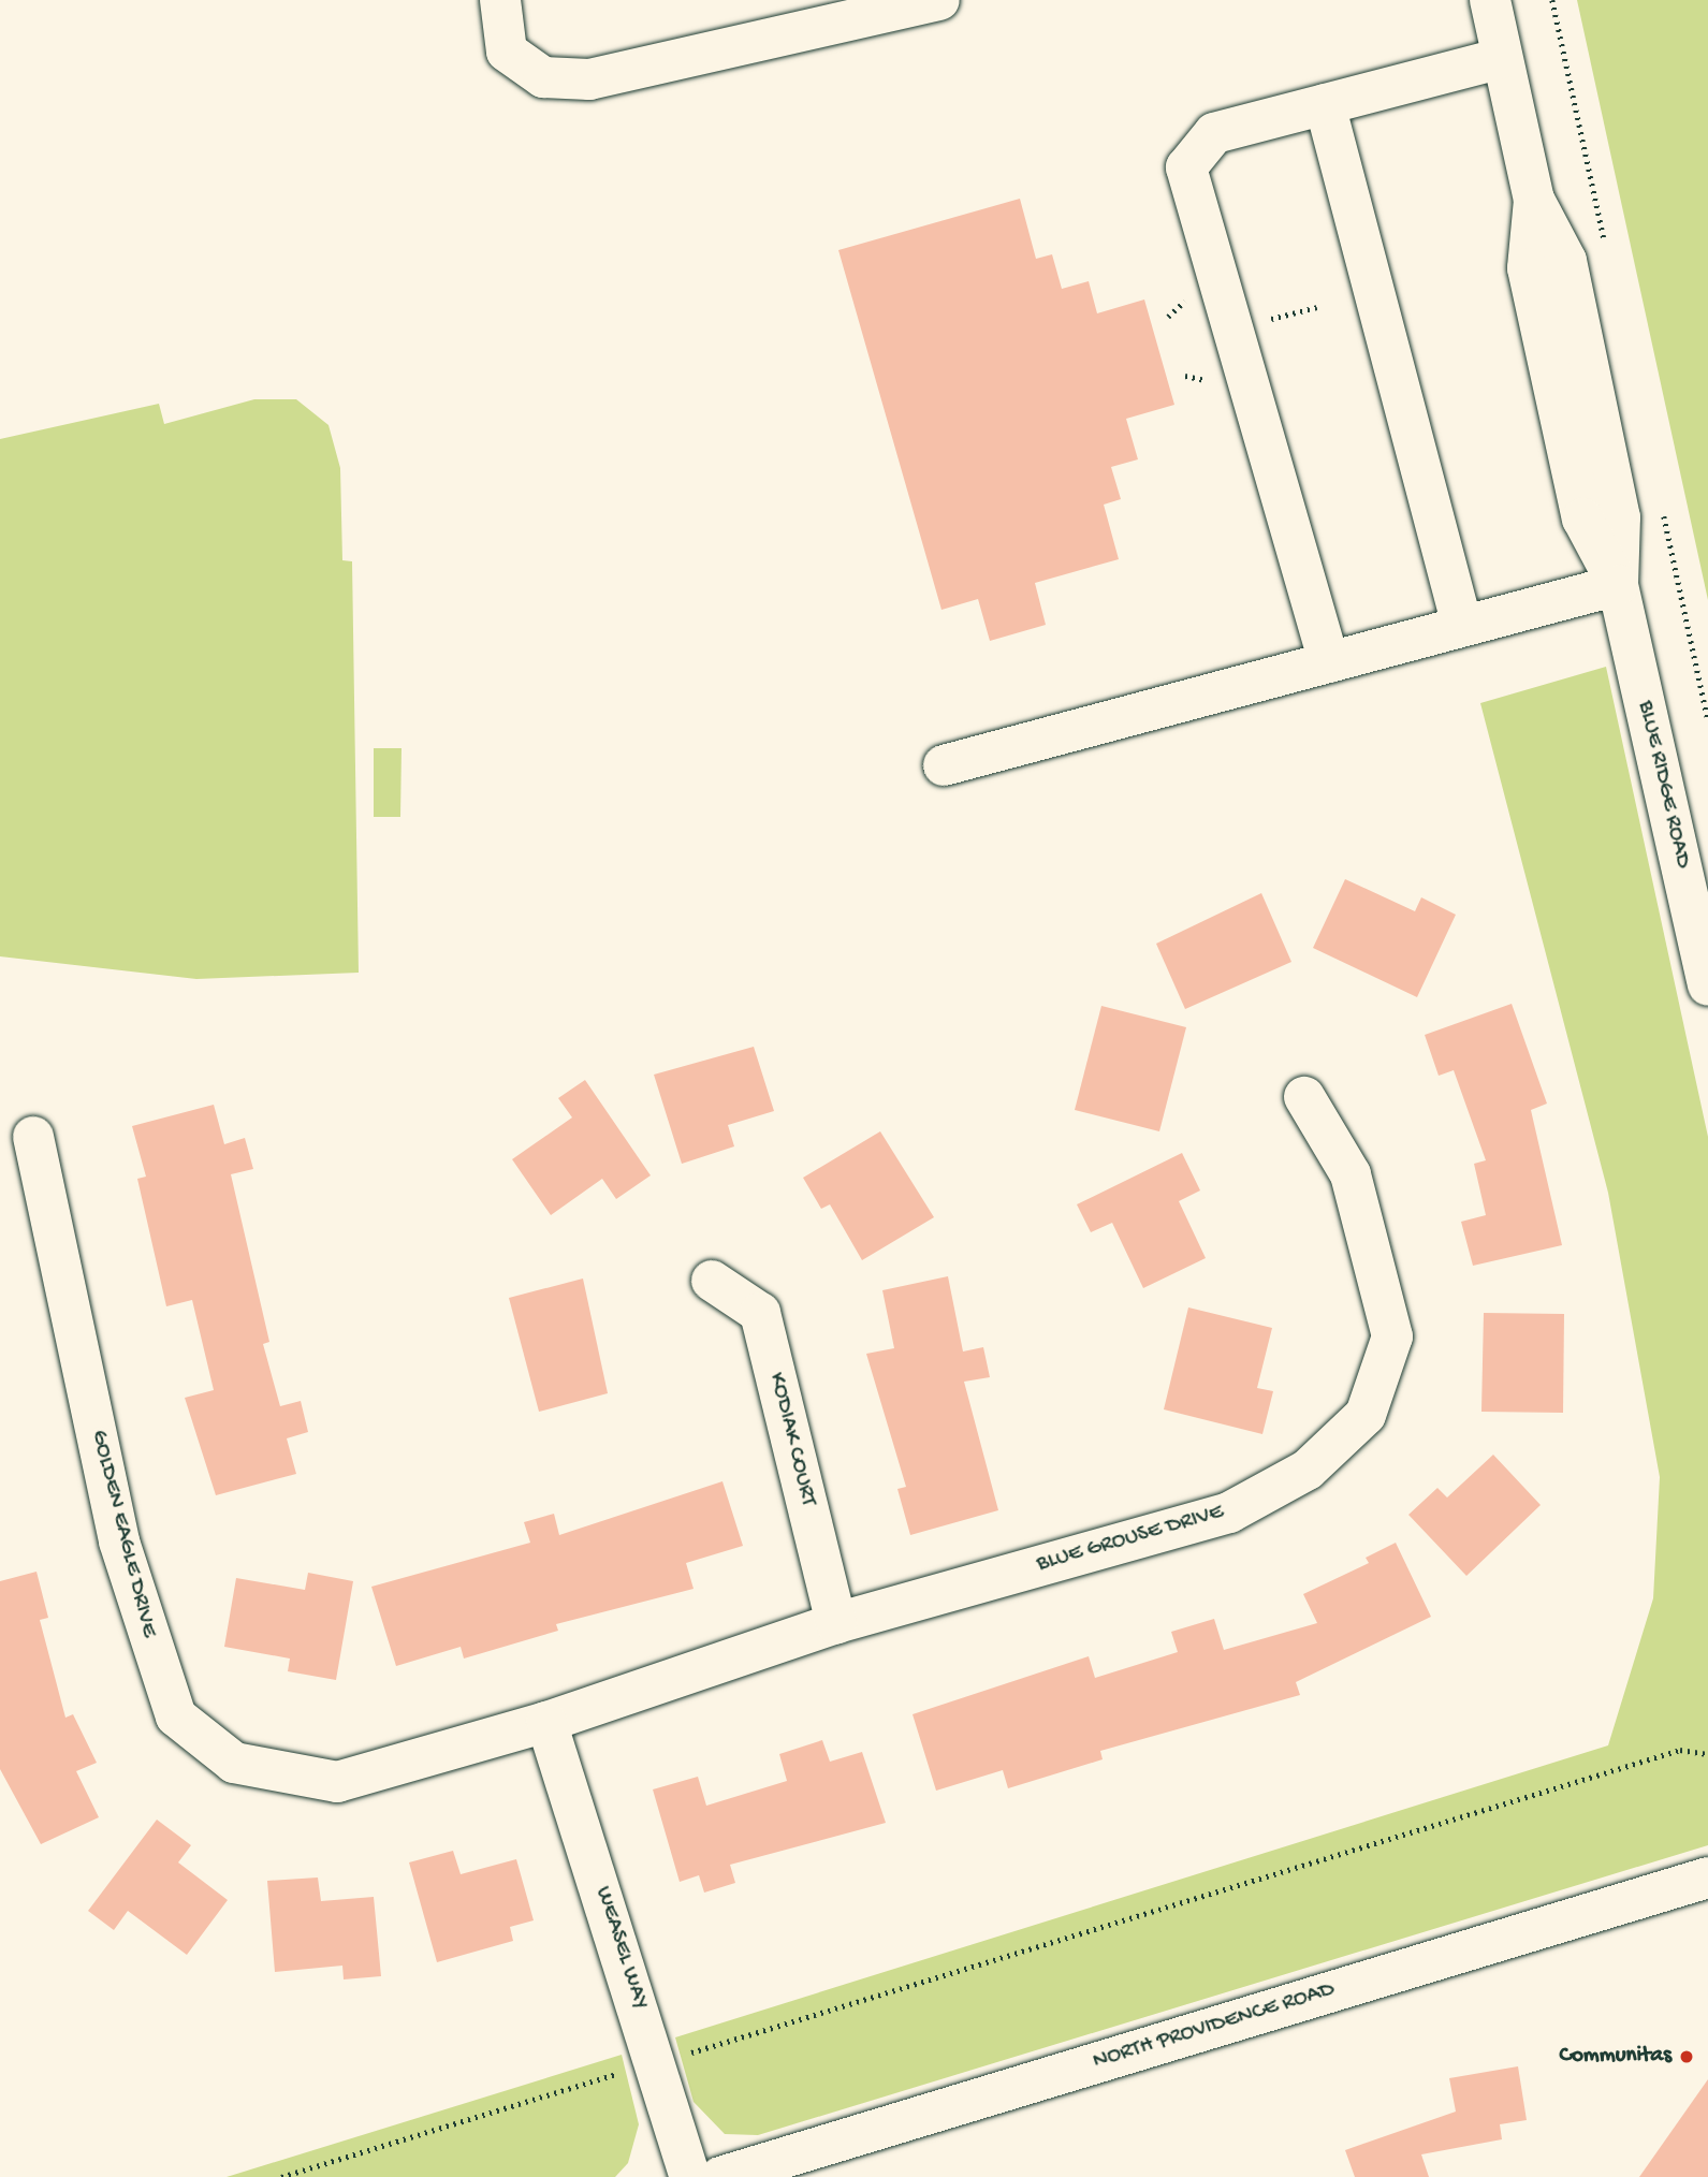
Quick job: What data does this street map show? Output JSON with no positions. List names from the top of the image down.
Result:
{
  "streets": {
    "street": [
      "BLUE RIDGE ROAD",
      "KODIAK COURT",
      "GOLDEN EAGLE DRIVE",
      "BLUE GROUSE DRIVE",
      "WEASEL WAY",
      "NORTH PROVIDENCE ROAD"
    ]
  },
  "crossings": [
    ["KODIAK COURT", "BLUE GROUSE DRIVE"],
    ["GOLDEN EAGLE DRIVE", "BLUE GROUSE DRIVE"],
    ["GOLDEN EAGLE DRIVE", "WEASEL WAY"],
    ["BLUE GROUSE DRIVE", "WEASEL WAY"]
  ],
  "places": ["Communitas"]
}
